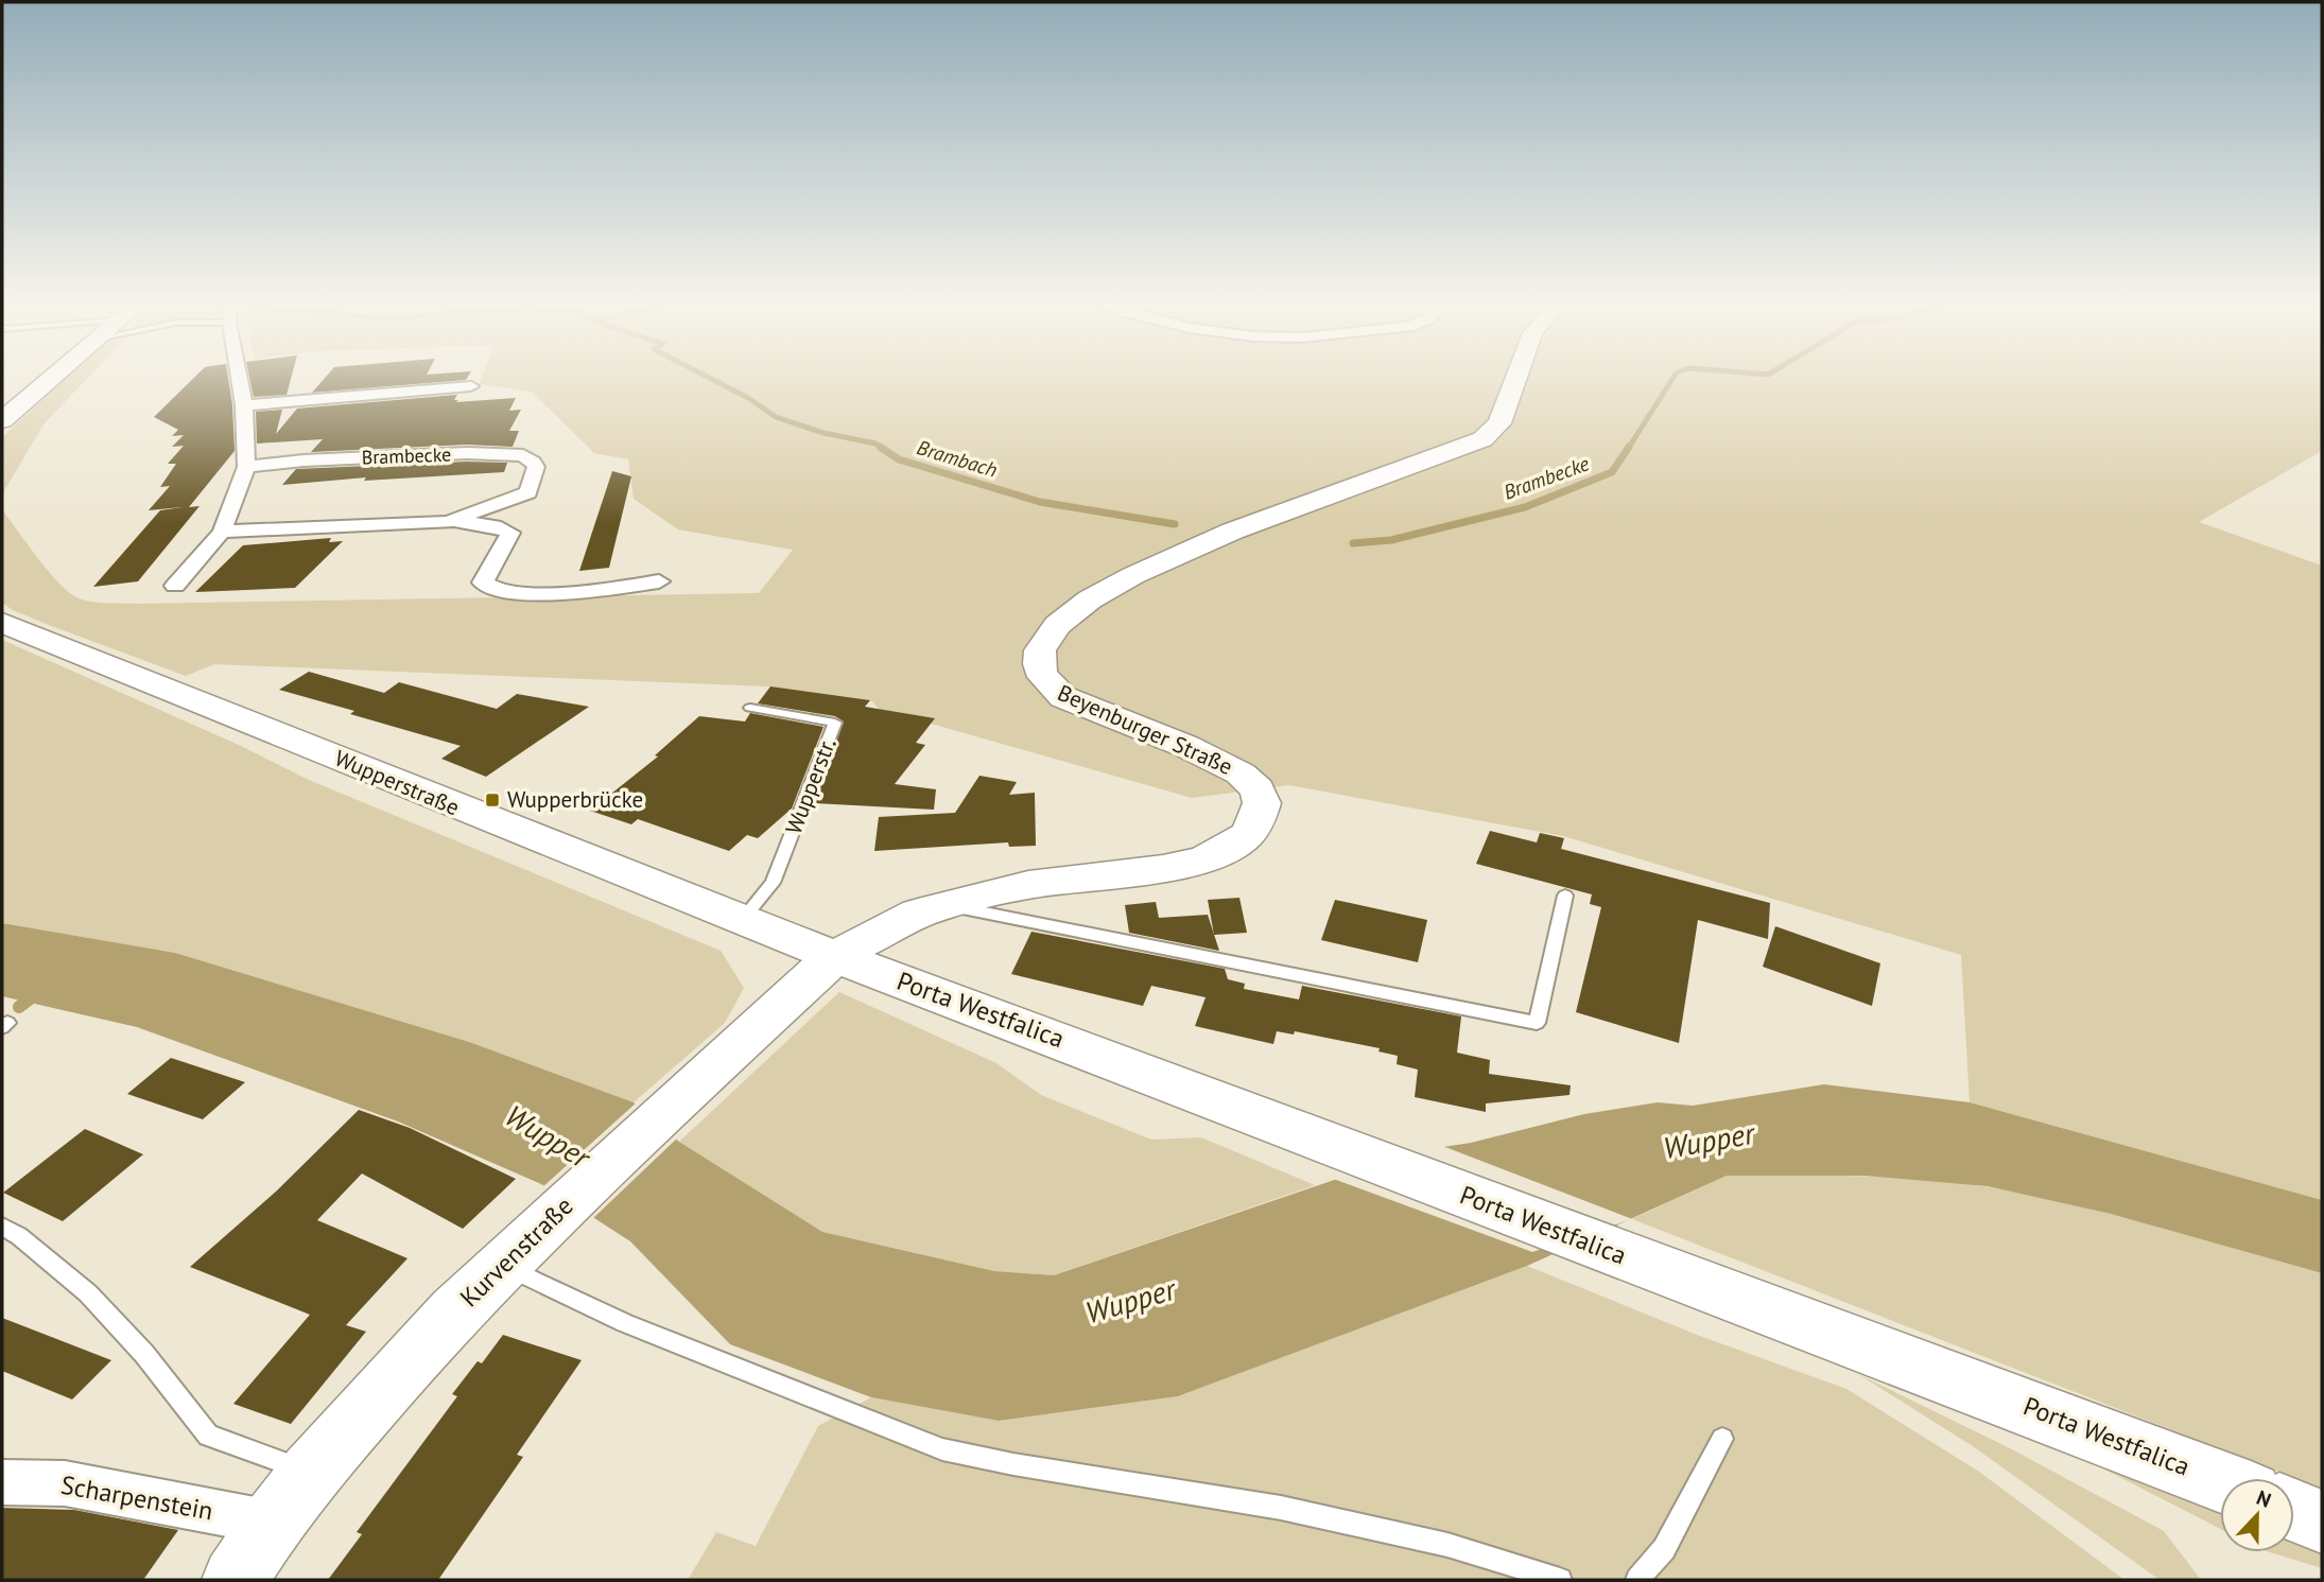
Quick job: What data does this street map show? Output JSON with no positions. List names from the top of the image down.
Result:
{
  "streets": {
    "main road": [
      "Beyenburger Straße",
      "Wupperstraße",
      "Porta Westfalica",
      "Kurvenstraße"
    ],
    "street": ["Brambecke", "Scharpenstein"],
    "lane": ["Wupperstr."]
  },
  "crossings": [
    ["Beyenburger Straße", "Wupperstraße"],
    ["Beyenburger Straße", "Porta Westfalica"],
    ["Beyenburger Straße", "Kurvenstraße"],
    ["Wupperstraße", "Wupperstr."],
    ["Wupperstraße", "Porta Westfalica"],
    ["Wupperstraße", "Kurvenstraße"],
    ["Porta Westfalica", "Kurvenstraße"],
    ["Kurvenstraße", "Scharpenstein"]
  ],
  "water": ["Brambach", "Brambecke", "Wupper"],
  "places": {
    "transit": ["Wupperbrücke"]
  },
  "north": "top"
}
